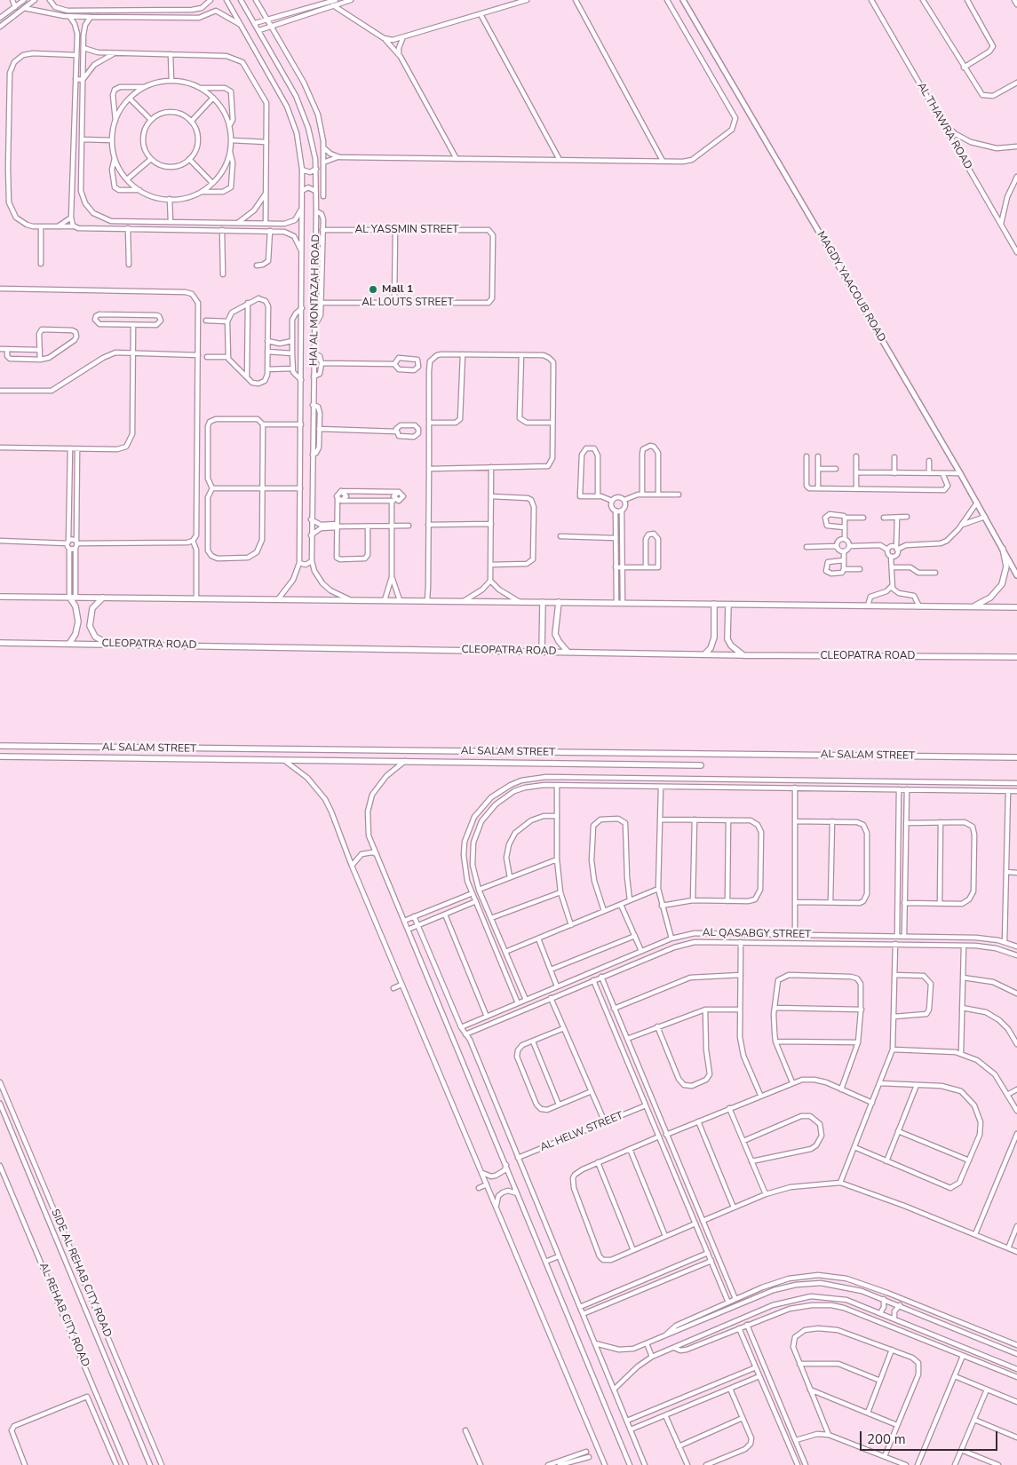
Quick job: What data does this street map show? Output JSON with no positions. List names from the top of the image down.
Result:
{
  "streets": {
    "main road": ["CLEOPATRA ROAD", "AL SALAM STREET"],
    "street": [
      "AL THAWRA ROAD",
      "AL YASSMIN STREET",
      "MAGDY YAACOUB ROAD",
      "HAI AL MONTAZAH ROAD",
      "AL LOUTS STREET",
      "AL QASABGY STREET",
      "AL HELW STREET",
      "SIDE AL REHAB CITY ROAD",
      "AL REHAB CITY ROAD"
    ]
  },
  "crossings": [
    ["AL YASSMIN STREET", "AL LOUTS STREET"]
  ],
  "places": ["Mall 1"],
  "scale_bar": "200 m"
}
